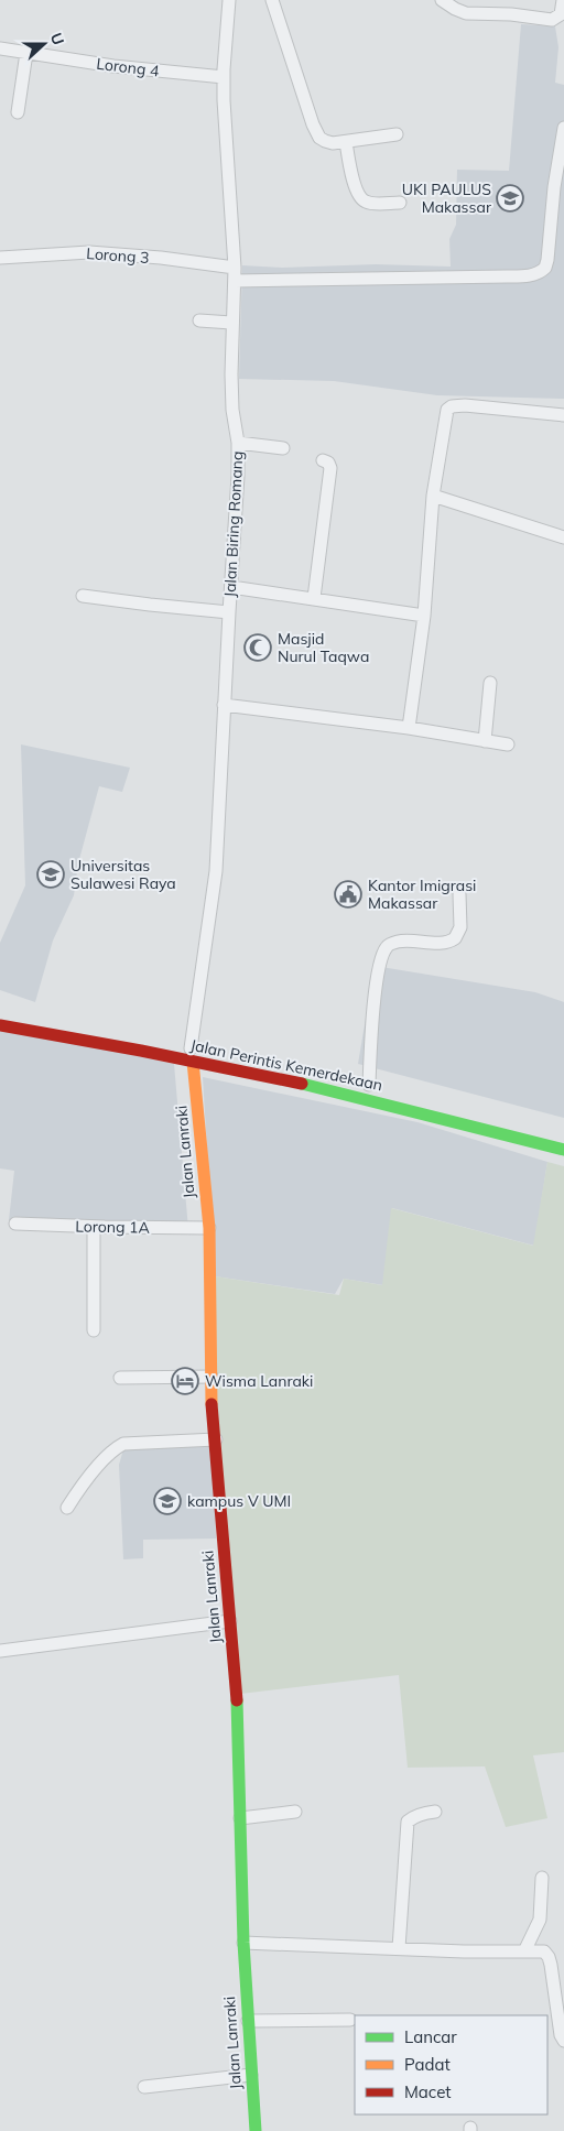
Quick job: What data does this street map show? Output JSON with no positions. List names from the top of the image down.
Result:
{
  "streets": {
    "main road": ["Jalan Perintis Kemerdekaan", "Jalan Lanraki"],
    "street": [
      "Lorong 4",
      "Lorong 3",
      "Jalan Biring Romang",
      "Lorong 1A"
    ]
  },
  "crossings": [
    ["Lorong 4", "Jalan Biring Romang"],
    ["Lorong 3", "Jalan Biring Romang"],
    ["Jalan Biring Romang", "Jalan Perintis Kemerdekaan"],
    ["Jalan Biring Romang", "Jalan Lanraki"],
    ["Jalan Perintis Kemerdekaan", "Jalan Lanraki"],
    ["Jalan Lanraki", "Lorong 1A"]
  ],
  "places": {
    "school or university": ["UKI PAULUS Makassar", "Universitas Sulawesi Raya", "kampus V UMI"],
    "mosque": ["Masjid Nurul Taqwa"],
    "public building": ["Kantor Imigrasi Makassar"],
    "hotel": ["Wisma Lanraki"]
  },
  "legend": ["Lancar", "Padat", "Macet"],
  "north": "right"
}
